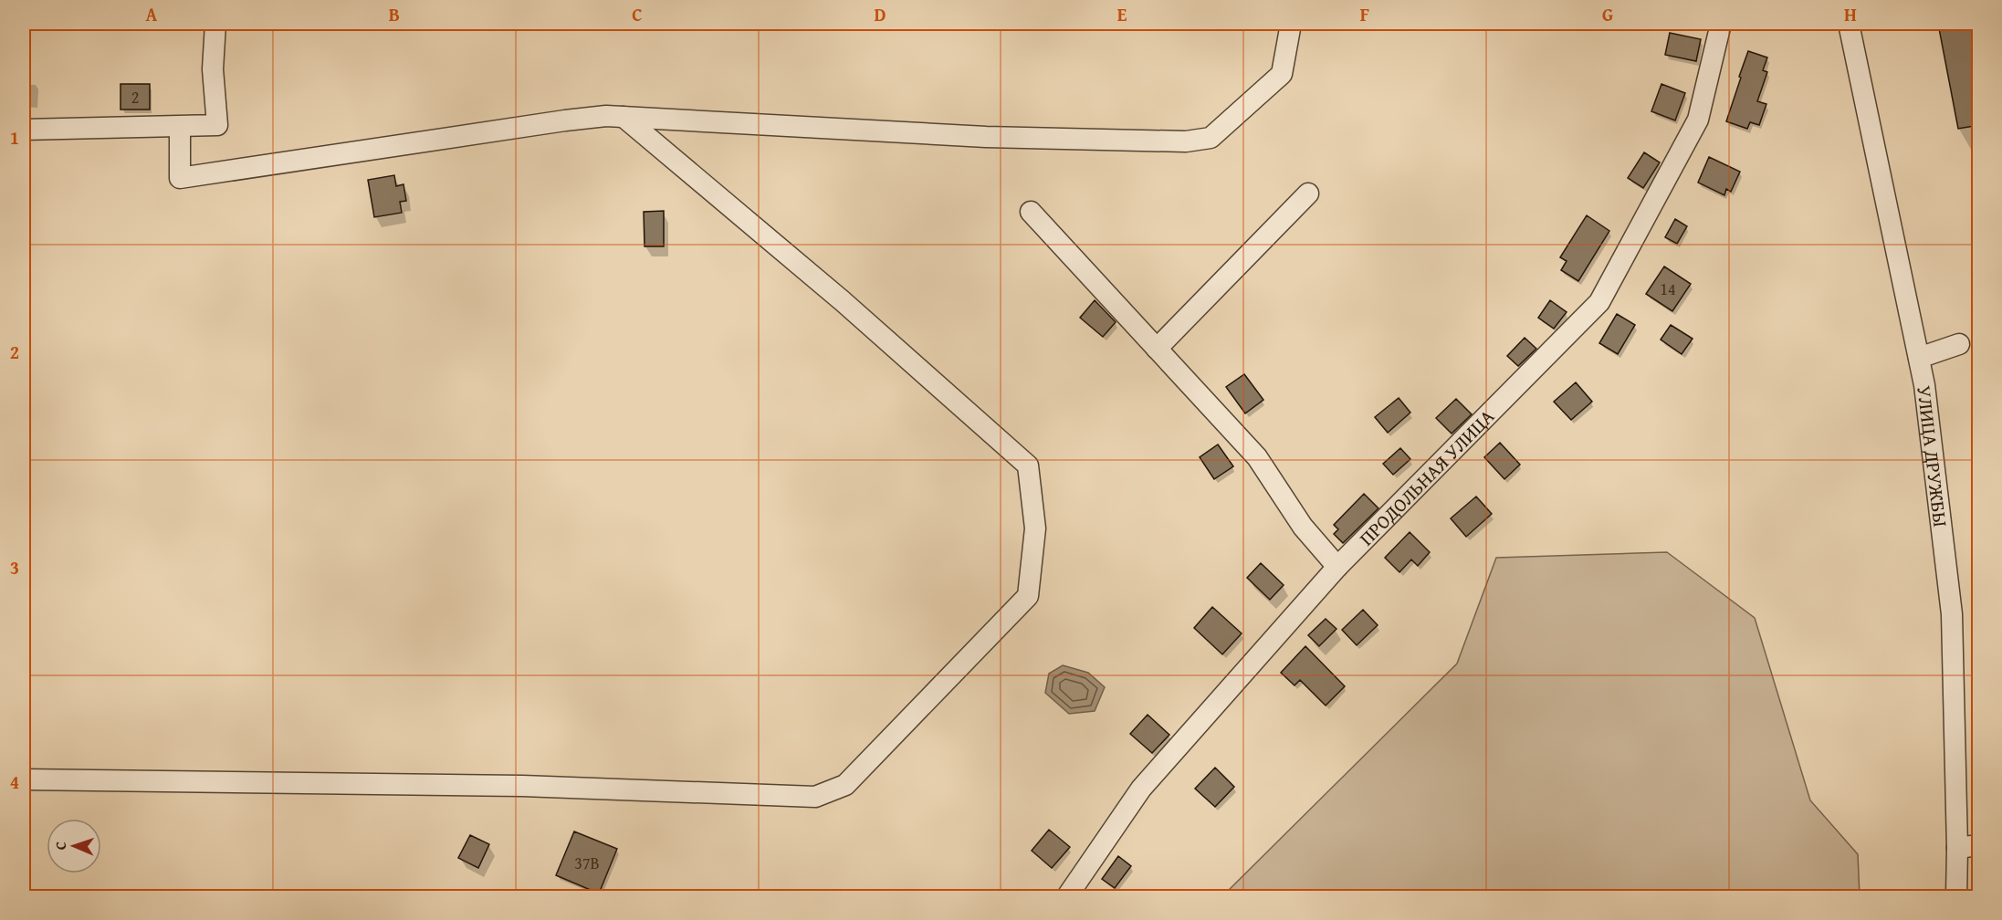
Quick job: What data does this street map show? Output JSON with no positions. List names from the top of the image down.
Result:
{
  "streets": {
    "street": ["УЛИЦА ДРУЖБЫ", "ПРОДОЛЬНАЯ УЛИЦА"]
  },
  "house_numbers": ["2", "14", "37В"],
  "north": "left",
  "grid": {
    "columns": [
      "A",
      "B",
      "C",
      "D",
      "E",
      "F",
      "G",
      "H"
    ],
    "rows": [
      "1",
      "2",
      "3",
      "4"
    ]
  }
}
